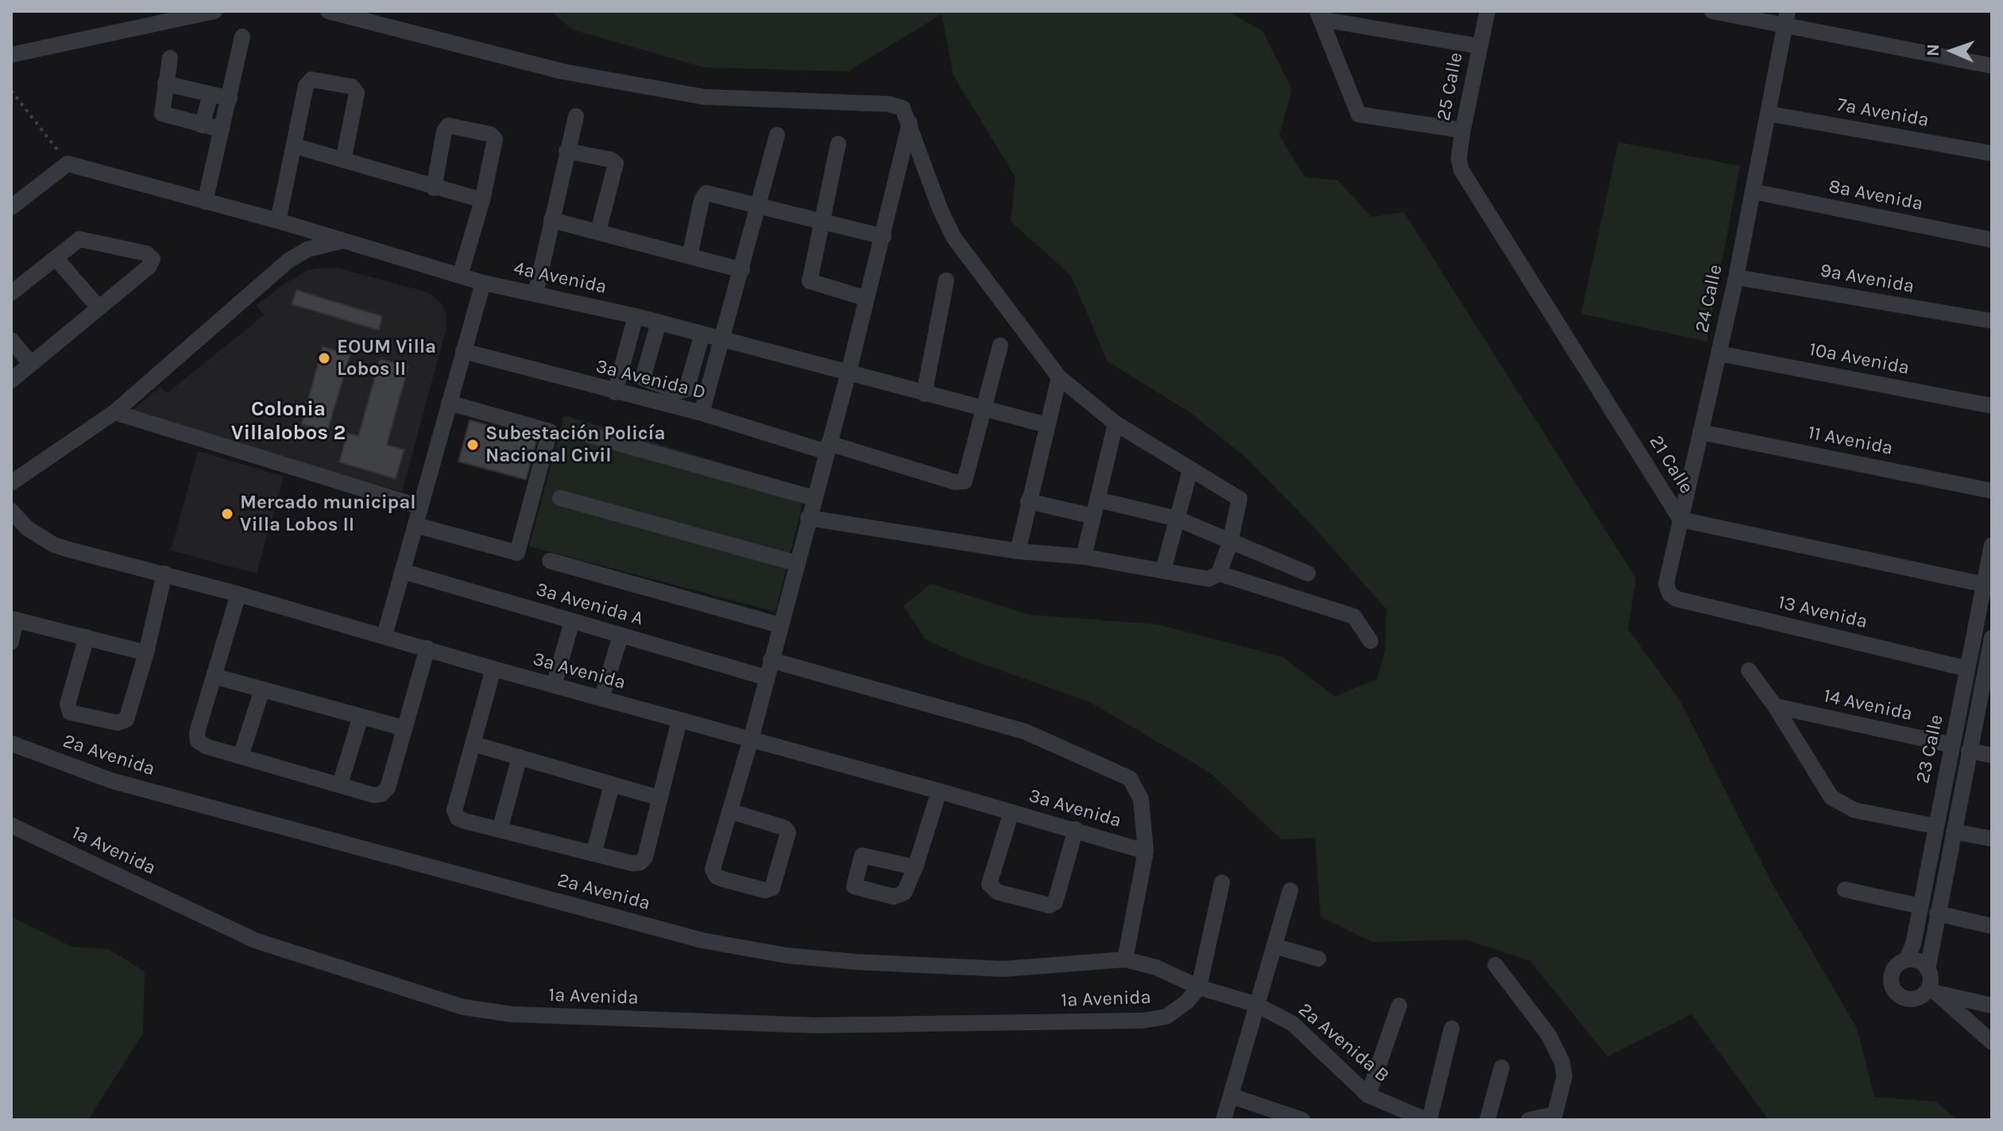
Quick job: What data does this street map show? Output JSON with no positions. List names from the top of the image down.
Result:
{
  "streets": {
    "street": [
      "25 Calle",
      "7a Avenida",
      "8a Avenida",
      "4a Avenida",
      "9a Avenida",
      "24 Calle",
      "10a Avenida",
      "3a Avenida D",
      "11 Avenida",
      "21 Calle",
      "3a Avenida A",
      "13 Avenida",
      "3a Avenida",
      "14 Avenida",
      "23 Calle",
      "2a Avenida",
      "1a Avenida",
      "2a Avenida B"
    ]
  },
  "crossings": [
    ["25 Calle", "21 Calle"],
    ["7a Avenida", "24 Calle"],
    ["8a Avenida", "24 Calle"],
    ["4a Avenida", "3a Avenida D"],
    ["9a Avenida", "24 Calle"],
    ["24 Calle", "10a Avenida"],
    ["24 Calle", "11 Avenida"],
    ["24 Calle", "21 Calle"],
    ["24 Calle", "13 Avenida"],
    ["21 Calle", "23 Calle"],
    ["13 Avenida", "23 Calle"],
    ["14 Avenida", "23 Calle"],
    ["2a Avenida", "1a Avenida"],
    ["2a Avenida", "2a Avenida B"],
    ["1a Avenida", "2a Avenida B"]
  ],
  "districts": ["Colonia Villalobos 2"],
  "places": ["EOUM Villa Lobos II", "Subestación Policía Nacional Civil", "Mercado municipal Villa Lobos II"],
  "north": "left"
}
